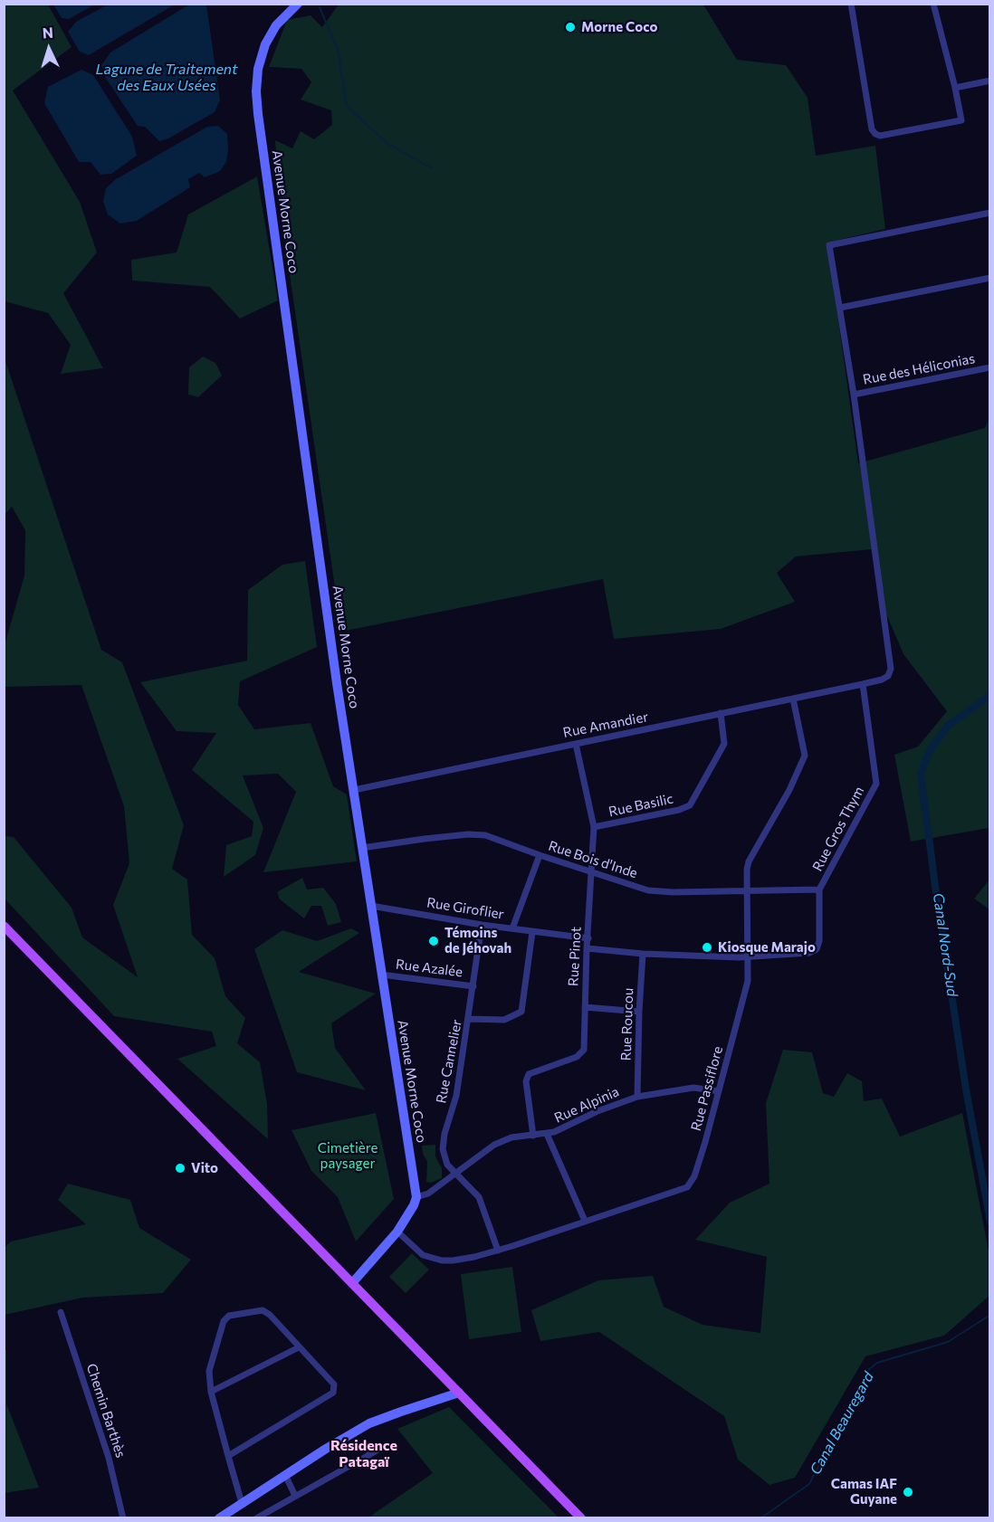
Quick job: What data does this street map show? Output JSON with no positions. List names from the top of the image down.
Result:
{
  "streets": {
    "street": [
      "Avenue Morne Coco",
      "Rue des Héliconias",
      "Rue Amandier",
      "Rue Basilic",
      "Rue Gros Thym",
      "Rue Bois d'Inde",
      "Rue Giroflier",
      "Rue Pinot",
      "Rue Azalée",
      "Rue Roucou",
      "Rue Cannelier",
      "Rue Passiflore",
      "Rue Alpinia",
      "Chemin Barthès"
    ]
  },
  "crossings": [
    ["Avenue Morne Coco", "Rue Amandier"],
    ["Avenue Morne Coco", "Rue Bois d'Inde"],
    ["Avenue Morne Coco", "Rue Giroflier"],
    ["Avenue Morne Coco", "Rue Azalée"],
    ["Avenue Morne Coco", "Rue Alpinia"],
    ["Rue des Héliconias", "Rue Amandier"],
    ["Rue Amandier", "Rue Basilic"],
    ["Rue Amandier", "Rue Gros Thym"],
    ["Rue Amandier", "Rue Pinot"],
    ["Rue Amandier", "Rue Passiflore"],
    ["Rue Basilic", "Rue Pinot"],
    ["Rue Gros Thym", "Rue Bois d'Inde"],
    ["Rue Gros Thym", "Rue Pinot"],
    ["Rue Gros Thym", "Rue Roucou"],
    ["Rue Gros Thym", "Rue Passiflore"],
    ["Rue Bois d'Inde", "Rue Pinot"],
    ["Rue Bois d'Inde", "Rue Passiflore"],
    ["Rue Giroflier", "Rue Pinot"],
    ["Rue Giroflier", "Rue Cannelier"],
    ["Rue Pinot", "Rue Alpinia"],
    ["Rue Azalée", "Rue Cannelier"],
    ["Rue Roucou", "Rue Alpinia"],
    ["Rue Cannelier", "Rue Passiflore"],
    ["Rue Cannelier", "Rue Alpinia"],
    ["Rue Passiflore", "Rue Alpinia"]
  ],
  "districts": ["Résidence Patagaï"],
  "water": ["Lagune de Traitement des Eaux Usées", "Canal Nord-Sud", "Canal Beauregard"],
  "parks": ["Cimetière paysager"],
  "places": [
    "Morne Coco",
    "Témoins de Jéhovah",
    "Kiosque Marajo",
    "Vito",
    "Camas IAF Guyane"
  ],
  "north": "top"
}
